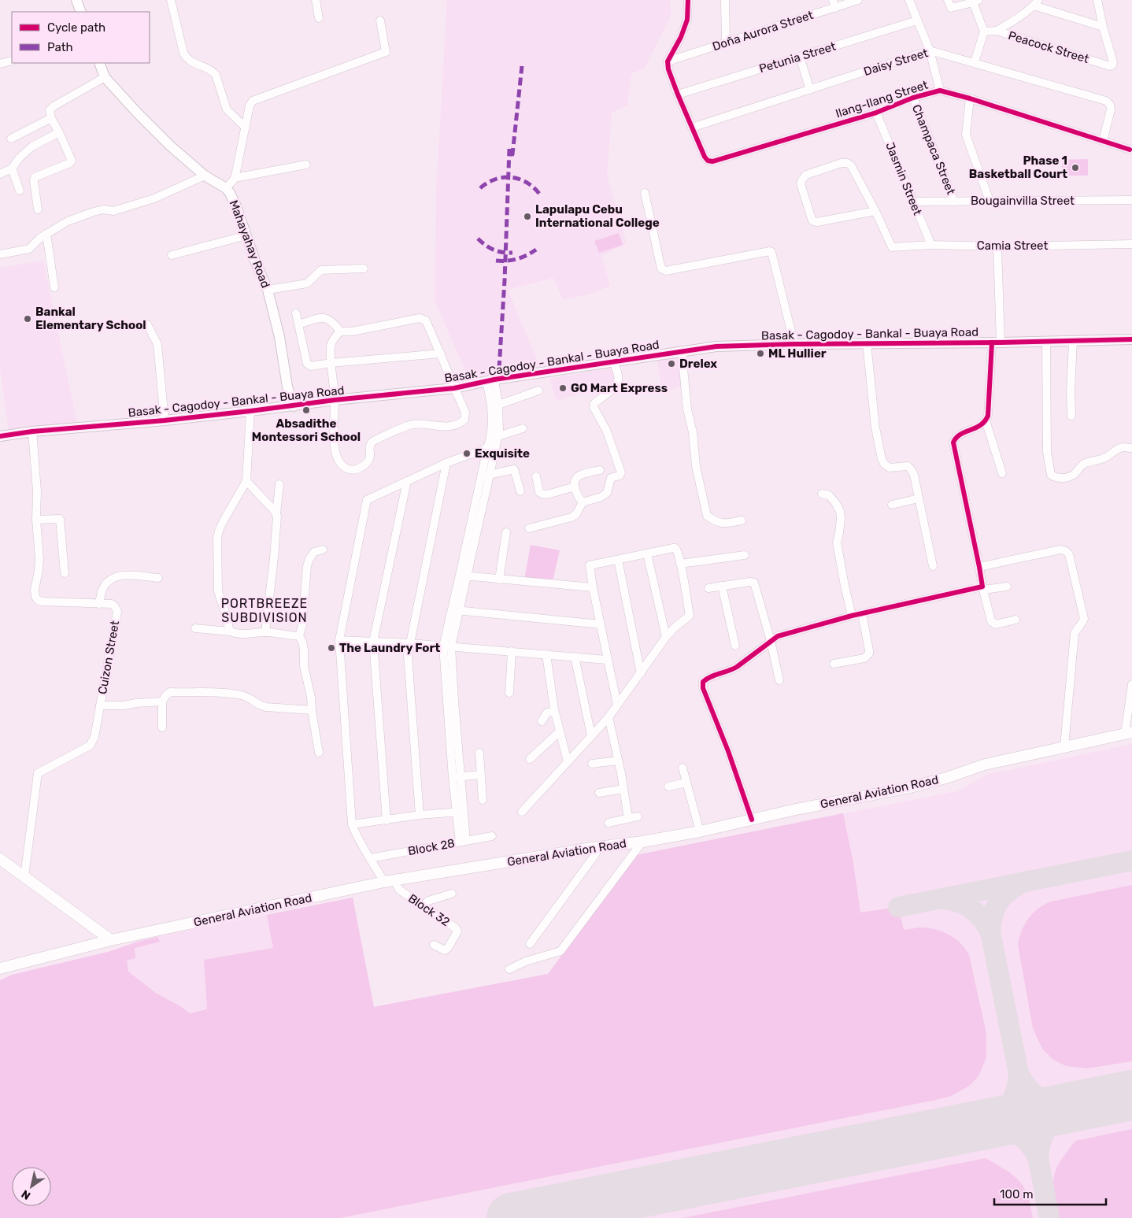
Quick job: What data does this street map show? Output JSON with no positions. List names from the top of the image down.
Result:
{
  "streets": {
    "main road": ["General Aviation Road"],
    "street": [
      "Doña Aurora Street",
      "Peacock Street",
      "Petunia Street",
      "Daisy Street",
      "Ilang-Ilang Street",
      "Champaca Street",
      "Jasmin Street",
      "Bougainvilla Street",
      "Mahayahay Road",
      "Camia Street",
      "Basak - Cagodoy - Bankal - Buaya Road",
      "Cuizon Street",
      "Block 28",
      "Block 32"
    ]
  },
  "crossings": [
    ["Daisy Street", "Ilang-Ilang Street"],
    ["Ilang-Ilang Street", "Champaca Street"],
    ["Ilang-Ilang Street", "Jasmin Street"],
    ["Champaca Street", "Bougainvilla Street"],
    ["Jasmin Street", "Bougainvilla Street"],
    ["Jasmin Street", "Camia Street"],
    ["Mahayahay Road", "Basak - Cagodoy - Bankal - Buaya Road"],
    ["Basak - Cagodoy - Bankal - Buaya Road", "Cuizon Street"],
    ["General Aviation Road", "Block 32"],
    ["Block 28", "Block 32"]
  ],
  "districts": ["PORTBREEZE SUBDIVISION"],
  "places": [
    "Phase 1 Basketball Court",
    "Lapulapu Cebu International College",
    "Bankal Elementary School",
    "ML Hullier",
    "Drelex",
    "GO Mart Express",
    "Absadithe Montessori School",
    "Exquisite",
    "The Laundry Fort"
  ],
  "legend": ["Cycle path", "Path"],
  "scale_bar": "100 m",
  "north": "bottom left"
}
